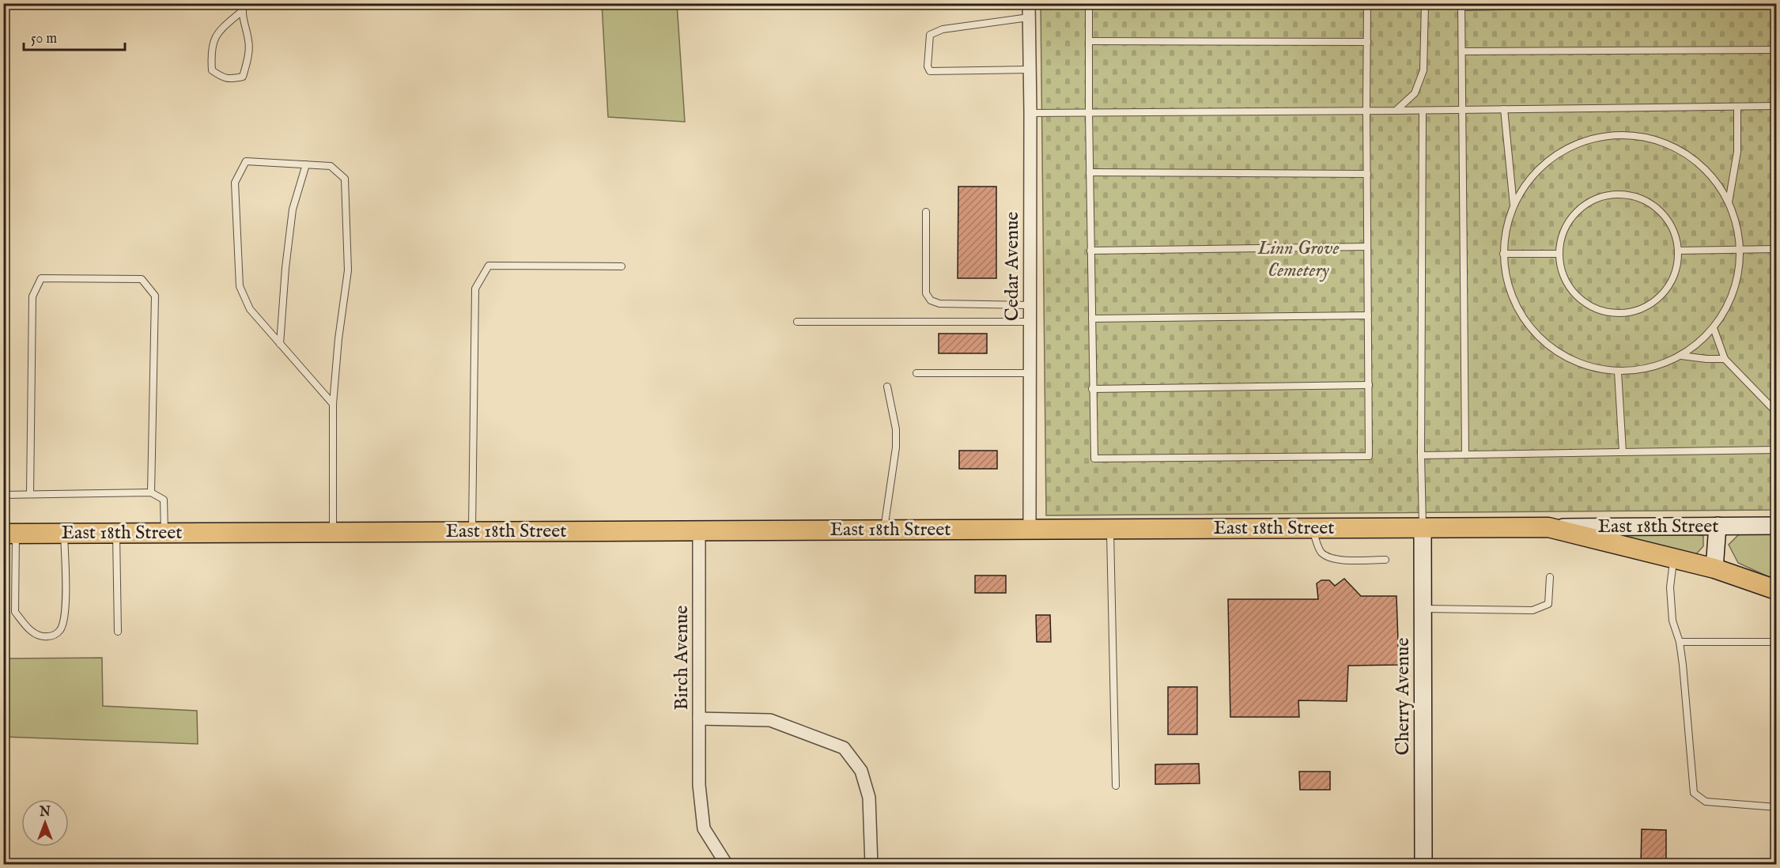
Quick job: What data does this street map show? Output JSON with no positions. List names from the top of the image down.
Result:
{
  "streets": {
    "main road": ["East 18th Street"],
    "street": ["Cedar Avenue", "Birch Avenue", "Cherry Avenue"]
  },
  "crossings": [
    ["Cedar Avenue", "East 18th Street"],
    ["East 18th Street", "Birch Avenue"],
    ["East 18th Street", "Cherry Avenue"]
  ],
  "parks": ["Linn Grove Cemetery"],
  "scale_bar": "50 m",
  "north": "top"
}
